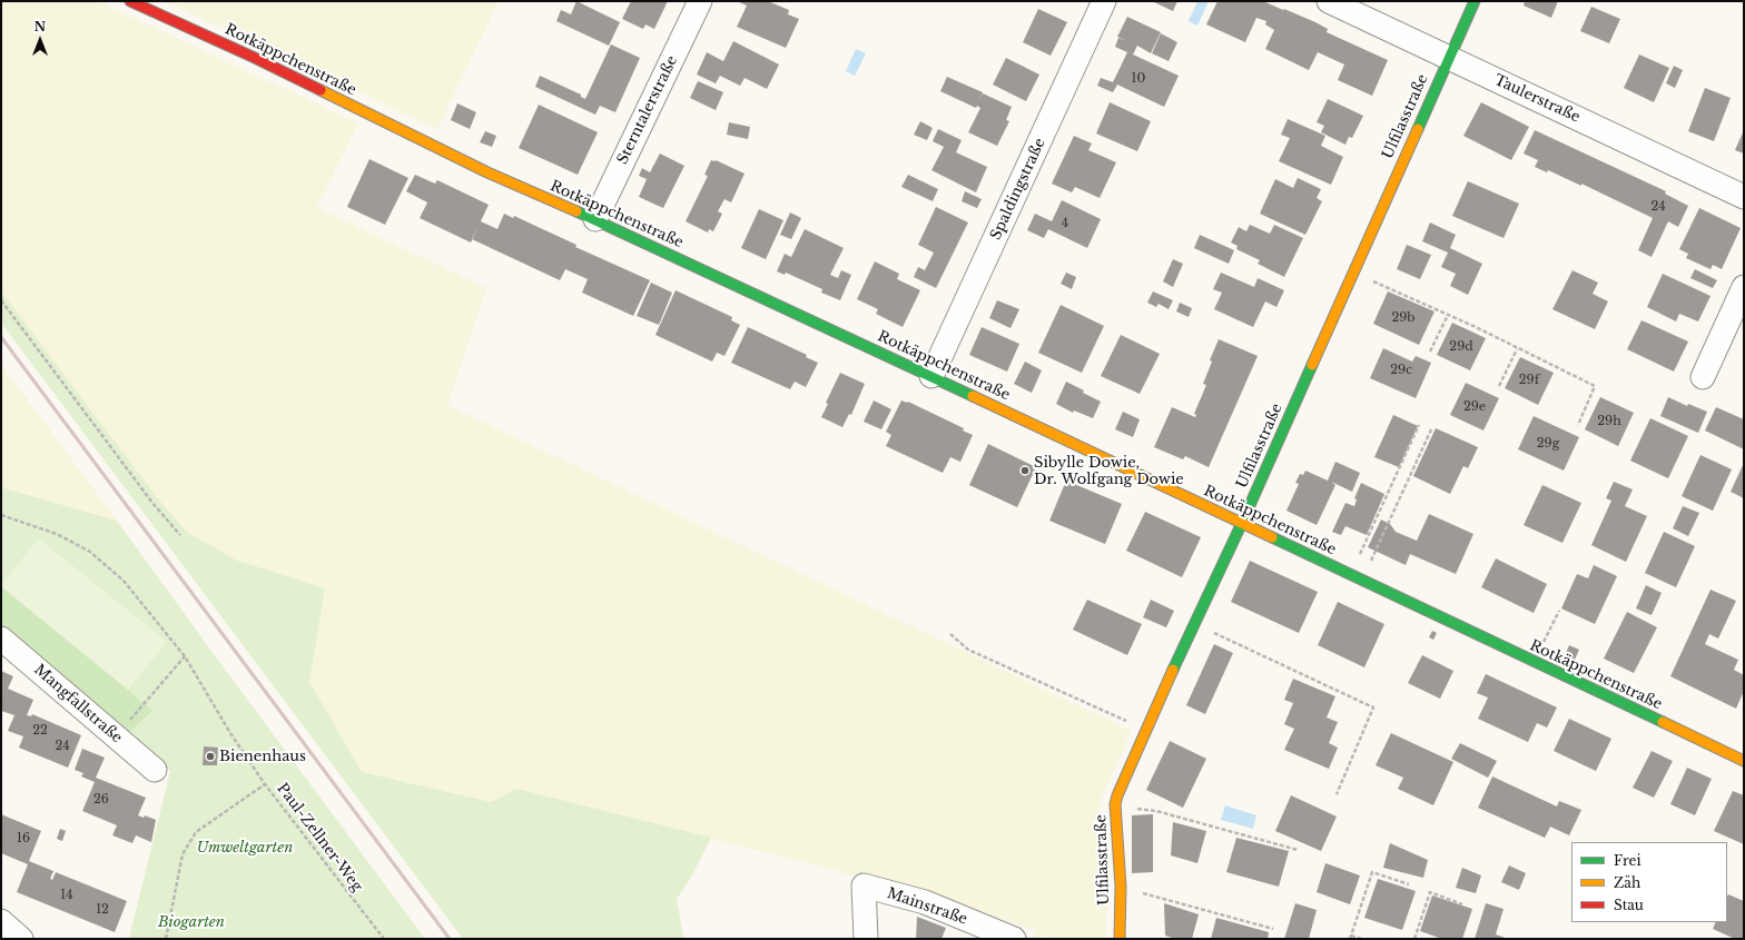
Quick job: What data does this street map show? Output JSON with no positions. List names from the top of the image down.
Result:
{
  "streets": {
    "street": [
      "Rotkäppchenstraße",
      "Taulerstraße",
      "Sterntalerstraße",
      "Ulfilasstraße",
      "Spaldingstraße",
      "Mangfallstraße",
      "Mainstraße"
    ],
    "path": ["Paul-Zellner-Weg"]
  },
  "crossings": [
    ["Rotkäppchenstraße", "Sterntalerstraße"],
    ["Rotkäppchenstraße", "Ulfilasstraße"],
    ["Rotkäppchenstraße", "Spaldingstraße"],
    ["Taulerstraße", "Ulfilasstraße"]
  ],
  "parks": ["Umweltgarten", "Biogarten"],
  "places": ["Sibylle Dowie, Dr. Wolfgang Dowie", "Bienenhaus"],
  "house_numbers": [
    "10",
    "24",
    "4",
    "29b",
    "29d",
    "29c",
    "29f",
    "29e",
    "29h",
    "29g",
    "22",
    "24",
    "26",
    "16",
    "14",
    "12"
  ],
  "legend": ["Frei", "Zäh", "Stau"],
  "north": "top"
}
